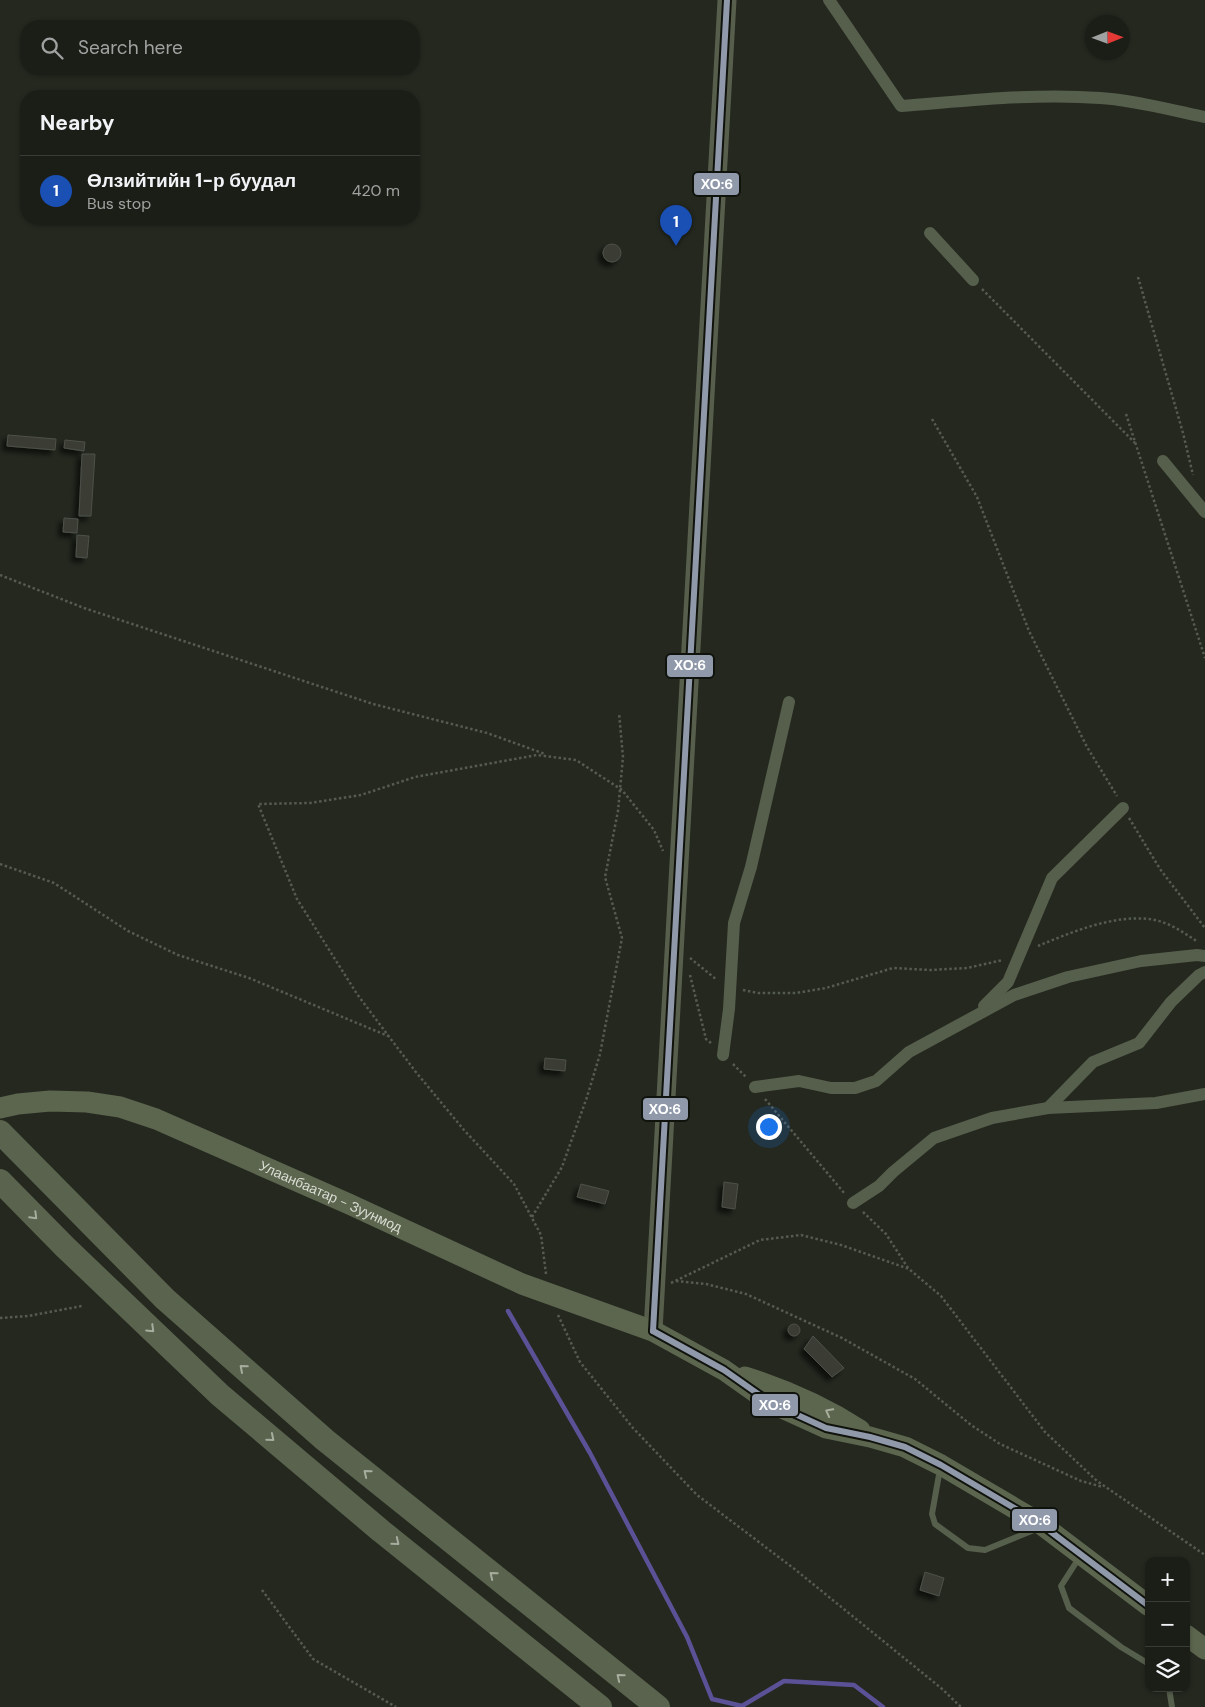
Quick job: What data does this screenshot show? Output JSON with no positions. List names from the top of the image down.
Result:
{
  "streets": {
    "highway": ["Улаанбаатар - Зуунмод"]
  },
  "lines": ["transit line ХО:6"],
  "north": "right",
  "page": {
    "search": "Search here",
    "heading": "Nearby",
    "list": [
      {
        "mark": "1",
        "name": "Өлзийтийн 1-р буудал",
        "note": "Bus stop",
        "value": "420 m"
      }
    ],
    "pins": "1",
    "map_buttons": ["+", "−"]
  }
}
